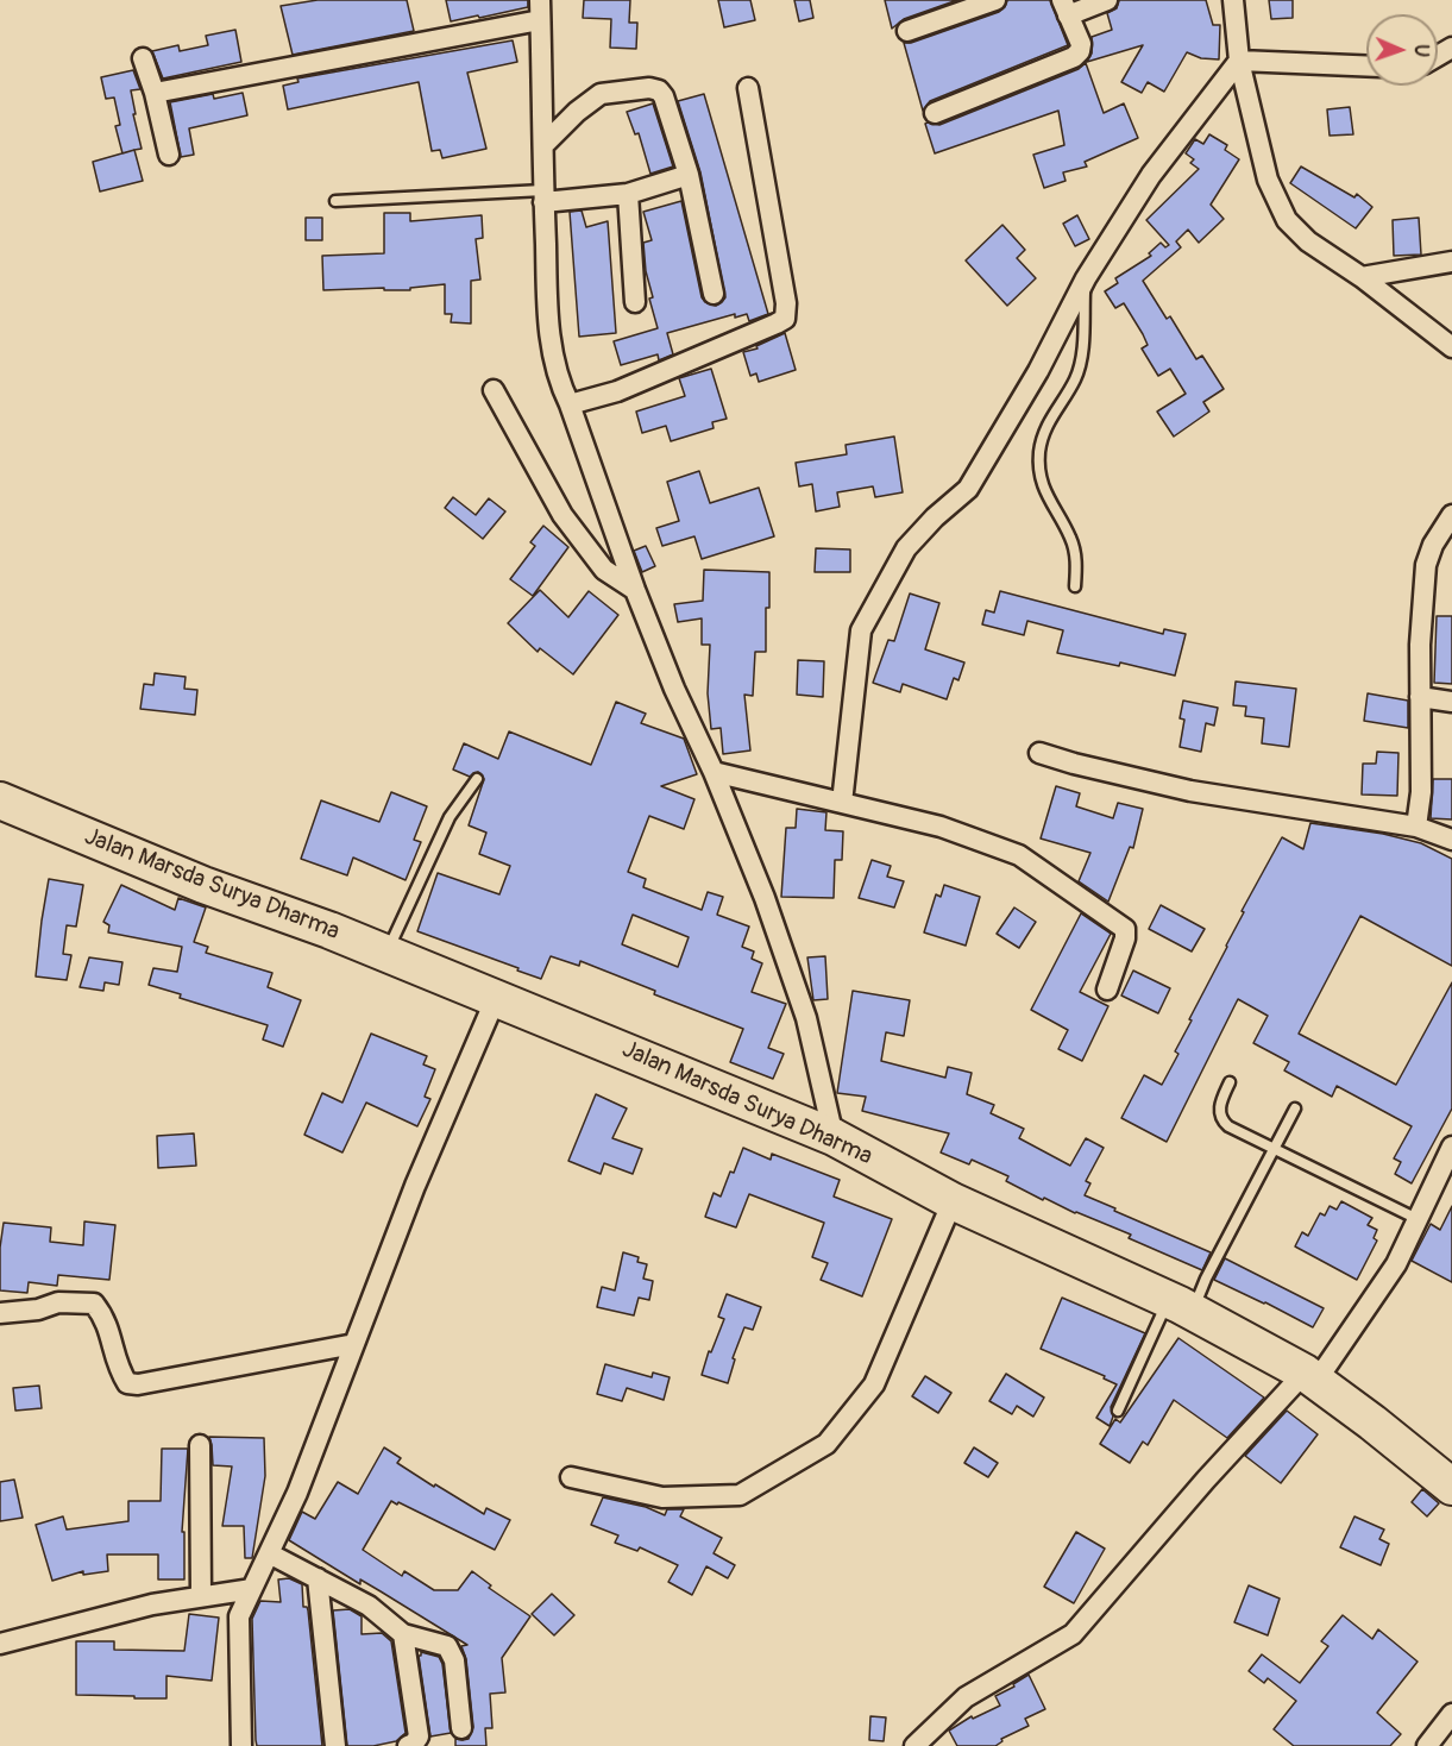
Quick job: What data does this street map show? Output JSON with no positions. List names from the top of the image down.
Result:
{
  "streets": {
    "highway": ["Jalan Marsda Surya Dharma"]
  },
  "north": "right"
}
